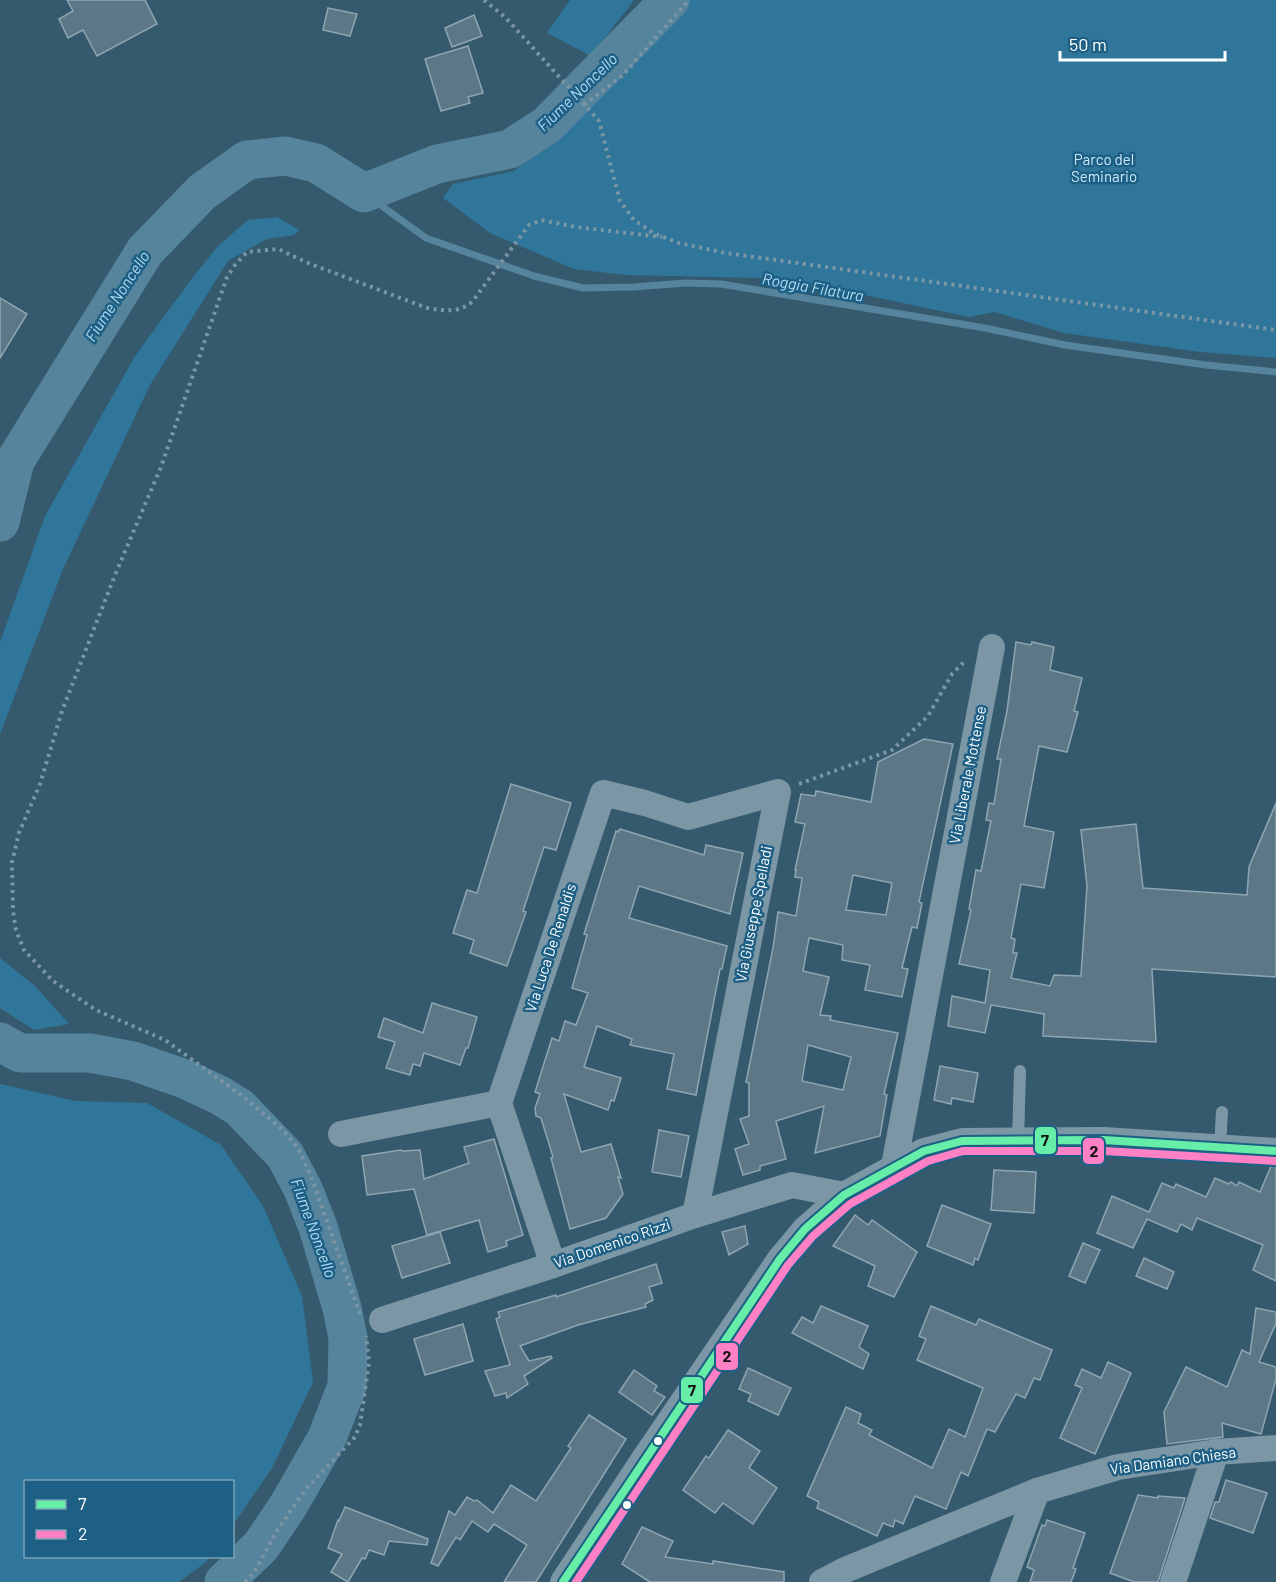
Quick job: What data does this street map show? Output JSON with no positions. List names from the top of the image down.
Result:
{
  "streets": {
    "street": [
      "Via Liberale Mottense",
      "Via Giuseppe Spelladi",
      "Via Luca De Renaldis",
      "Via Domenico Rizzi",
      "Via Damiano Chiesa"
    ]
  },
  "crossings": [
    ["Via Giuseppe Spelladi", "Via Luca De Renaldis"],
    ["Via Giuseppe Spelladi", "Via Domenico Rizzi"]
  ],
  "water": ["Fiume Noncello", "Roggia Filatura"],
  "parks": ["Parco del Seminario"],
  "lines": ["transit line 7", "transit line 2"],
  "legend": ["7", "2"],
  "scale_bar": "50 m"
}
